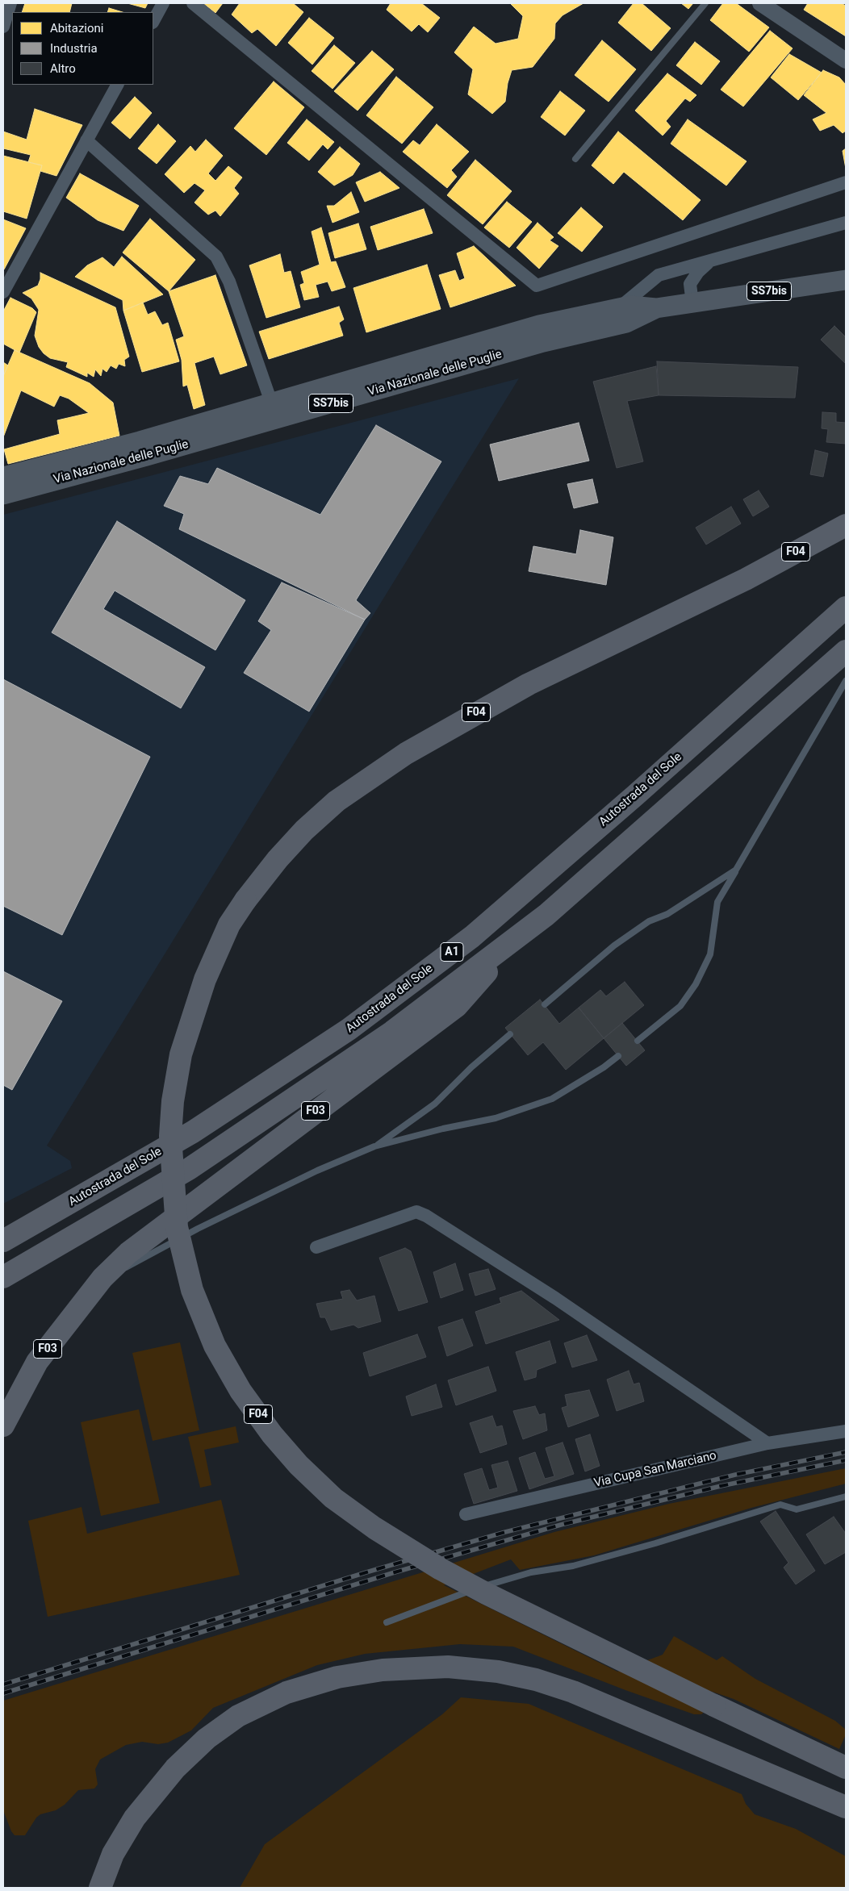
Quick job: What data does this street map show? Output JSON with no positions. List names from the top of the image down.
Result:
{
  "streets": {
    "highway": [
      "F04",
      "Autostrada del Sole",
      "A1",
      "F03"
    ],
    "main road": ["SS7bis", "Via Nazionale delle Puglie"],
    "street": ["Via Cupa San Marciano"]
  },
  "crossings": [
    ["A1", "F03"]
  ],
  "legend": ["Abitazioni", "Industria", "Altro"]
}
